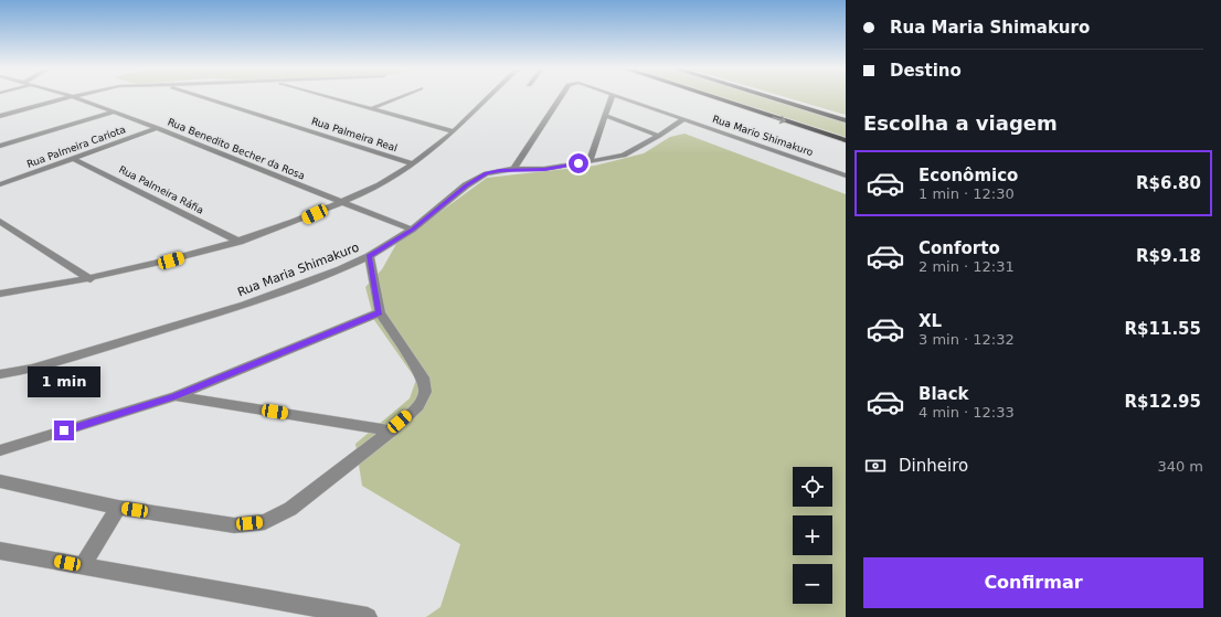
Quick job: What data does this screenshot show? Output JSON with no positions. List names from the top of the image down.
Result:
{
  "streets": {
    "street": [
      "Rua Palmeira Real",
      "Rua Mario Shimakuro",
      "Rua Palmeira Cariota",
      "Rua Benedito Becher da Rosa",
      "Rua Palmeira Ráfia",
      "Rua Maria Shimakuro"
    ]
  },
  "crossings": [
    ["Rua Mario Shimakuro", "Rua Maria Shimakuro"],
    ["Rua Palmeira Cariota", "Rua Benedito Becher da Rosa"],
    ["Rua Palmeira Cariota", "Rua Palmeira Ráfia"],
    ["Rua Benedito Becher da Rosa", "Rua Maria Shimakuro"]
  ],
  "page": {
    "banner": ["Rua Maria Shimakuro", "Destino"],
    "heading": "Escolha a viagem",
    "list": [
      {
        "name": "Econômico",
        "note": "1 min · 12:30",
        "value": "R$6.80"
      },
      {
        "name": "Conforto",
        "note": "2 min · 12:31",
        "value": "R$9.18"
      },
      {
        "name": "XL",
        "note": "3 min · 12:32",
        "value": "R$11.55"
      },
      {
        "name": "Black",
        "note": "4 min · 12:33",
        "value": "R$12.95"
      }
    ],
    "bubble": "1 min",
    "pay": ["Dinheiro", "340 m"],
    "map_buttons": ["+", "−"],
    "buttons": "Confirmar"
  }
}
